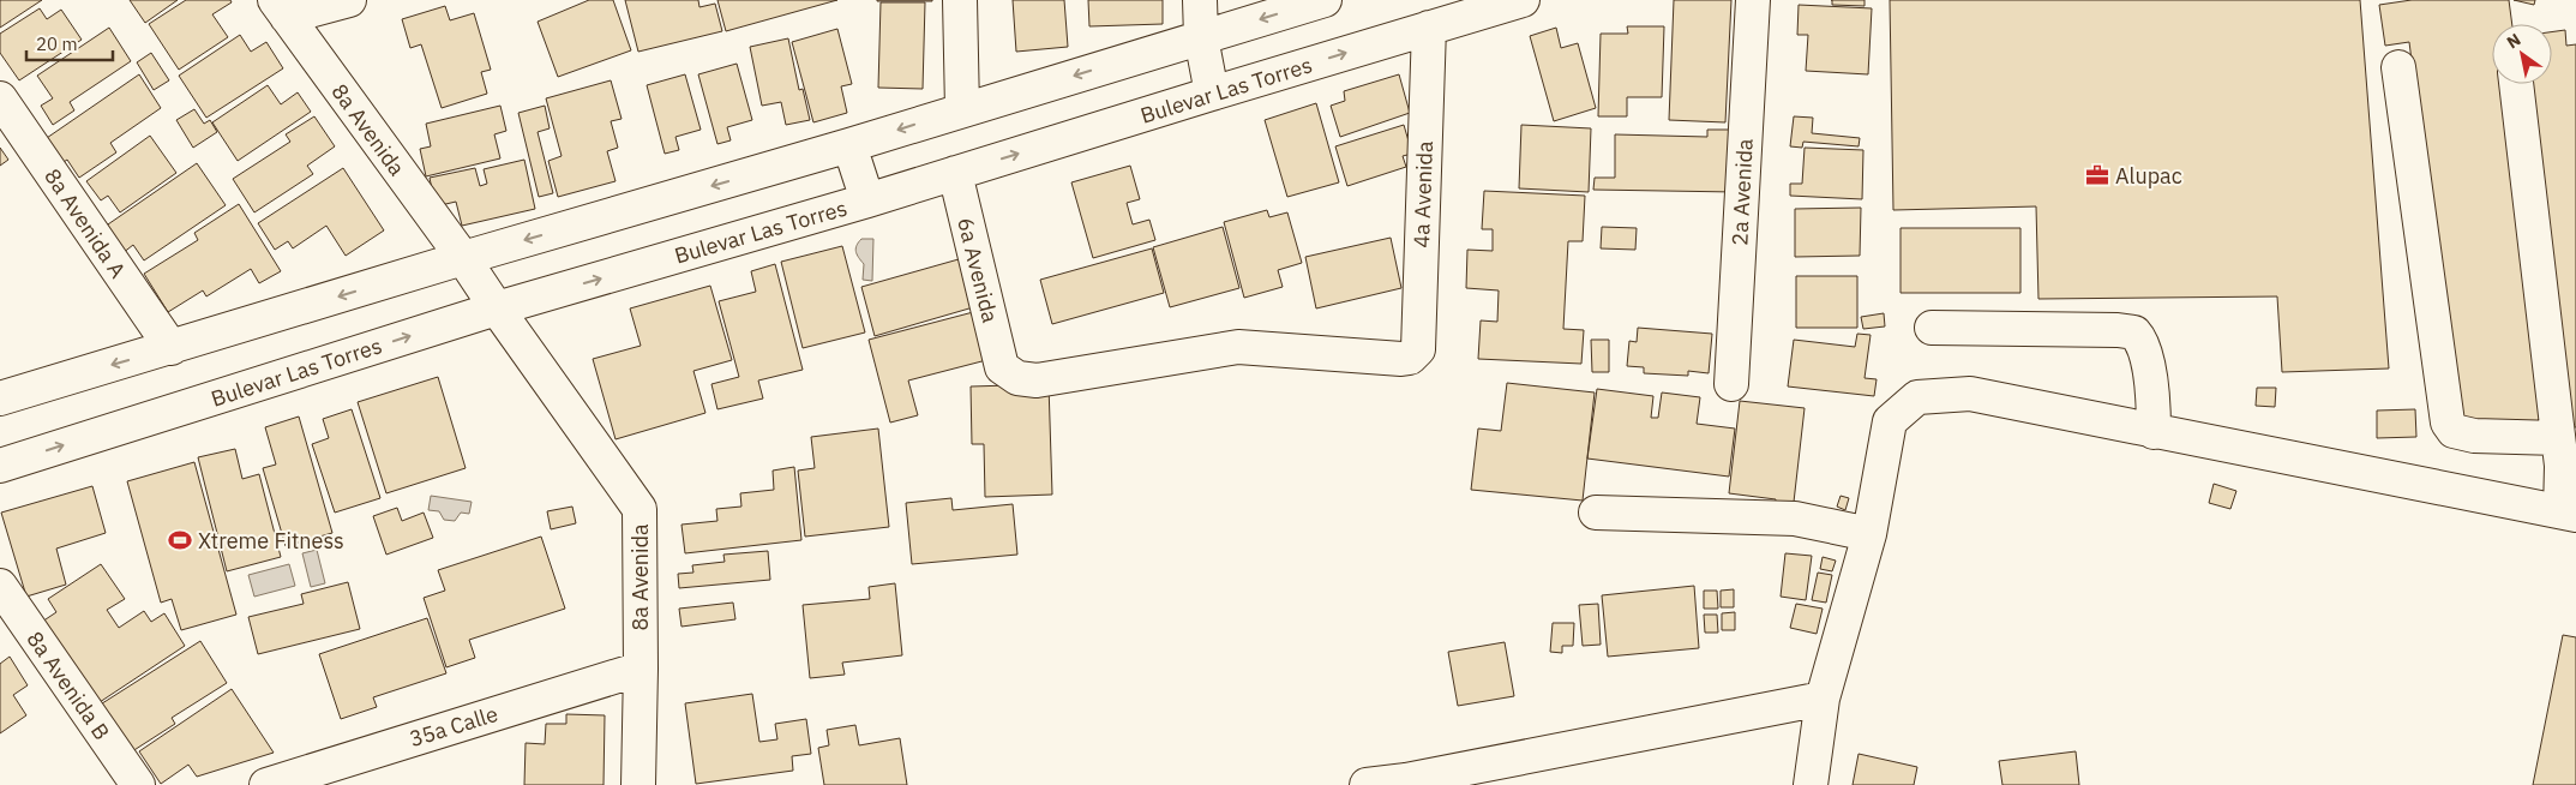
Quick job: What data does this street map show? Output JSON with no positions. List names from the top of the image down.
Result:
{
  "streets": {
    "street": [
      "Bulevar Las Torres",
      "8a Avenida",
      "2a Avenida",
      "4a Avenida",
      "8a Avenida A",
      "6a Avenida",
      "8a Avenida B",
      "35a Calle"
    ]
  },
  "crossings": [
    ["Bulevar Las Torres", "8a Avenida"],
    ["Bulevar Las Torres", "4a Avenida"],
    ["Bulevar Las Torres", "6a Avenida"],
    ["8a Avenida", "35a Calle"],
    ["4a Avenida", "6a Avenida"]
  ],
  "places": {
    "office": ["Alupac"],
    "sports": ["Xtreme Fitness"]
  },
  "scale_bar": "20 m",
  "north": "top left"
}
